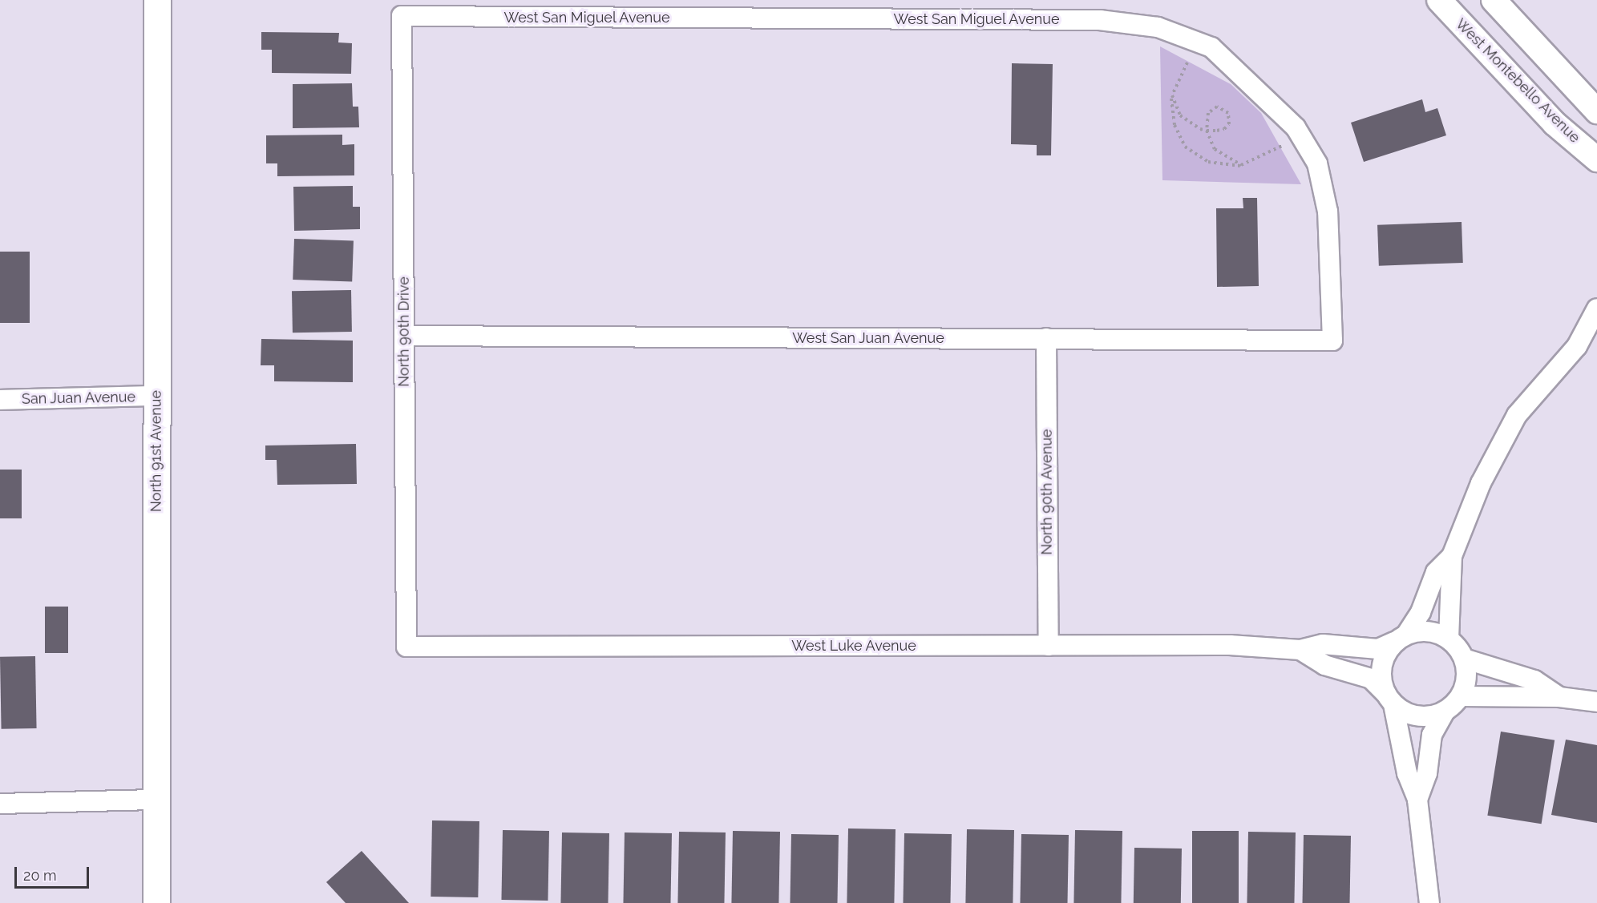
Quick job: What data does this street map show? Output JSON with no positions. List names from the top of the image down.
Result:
{
  "streets": {
    "main road": ["North 91st Avenue"],
    "street": [
      "West San Miguel Avenue",
      "West Montebello Avenue",
      "North 90th Drive",
      "West San Juan Avenue",
      "San Juan Avenue",
      "North 90th Avenue",
      "West Luke Avenue"
    ]
  },
  "crossings": [
    ["West San Miguel Avenue", "North 90th Drive"],
    ["West San Miguel Avenue", "West San Juan Avenue"],
    ["North 90th Drive", "West San Juan Avenue"],
    ["North 90th Drive", "West Luke Avenue"],
    ["West San Juan Avenue", "North 90th Avenue"],
    ["San Juan Avenue", "North 91st Avenue"],
    ["North 90th Avenue", "West Luke Avenue"]
  ],
  "scale_bar": "20 m"
}
